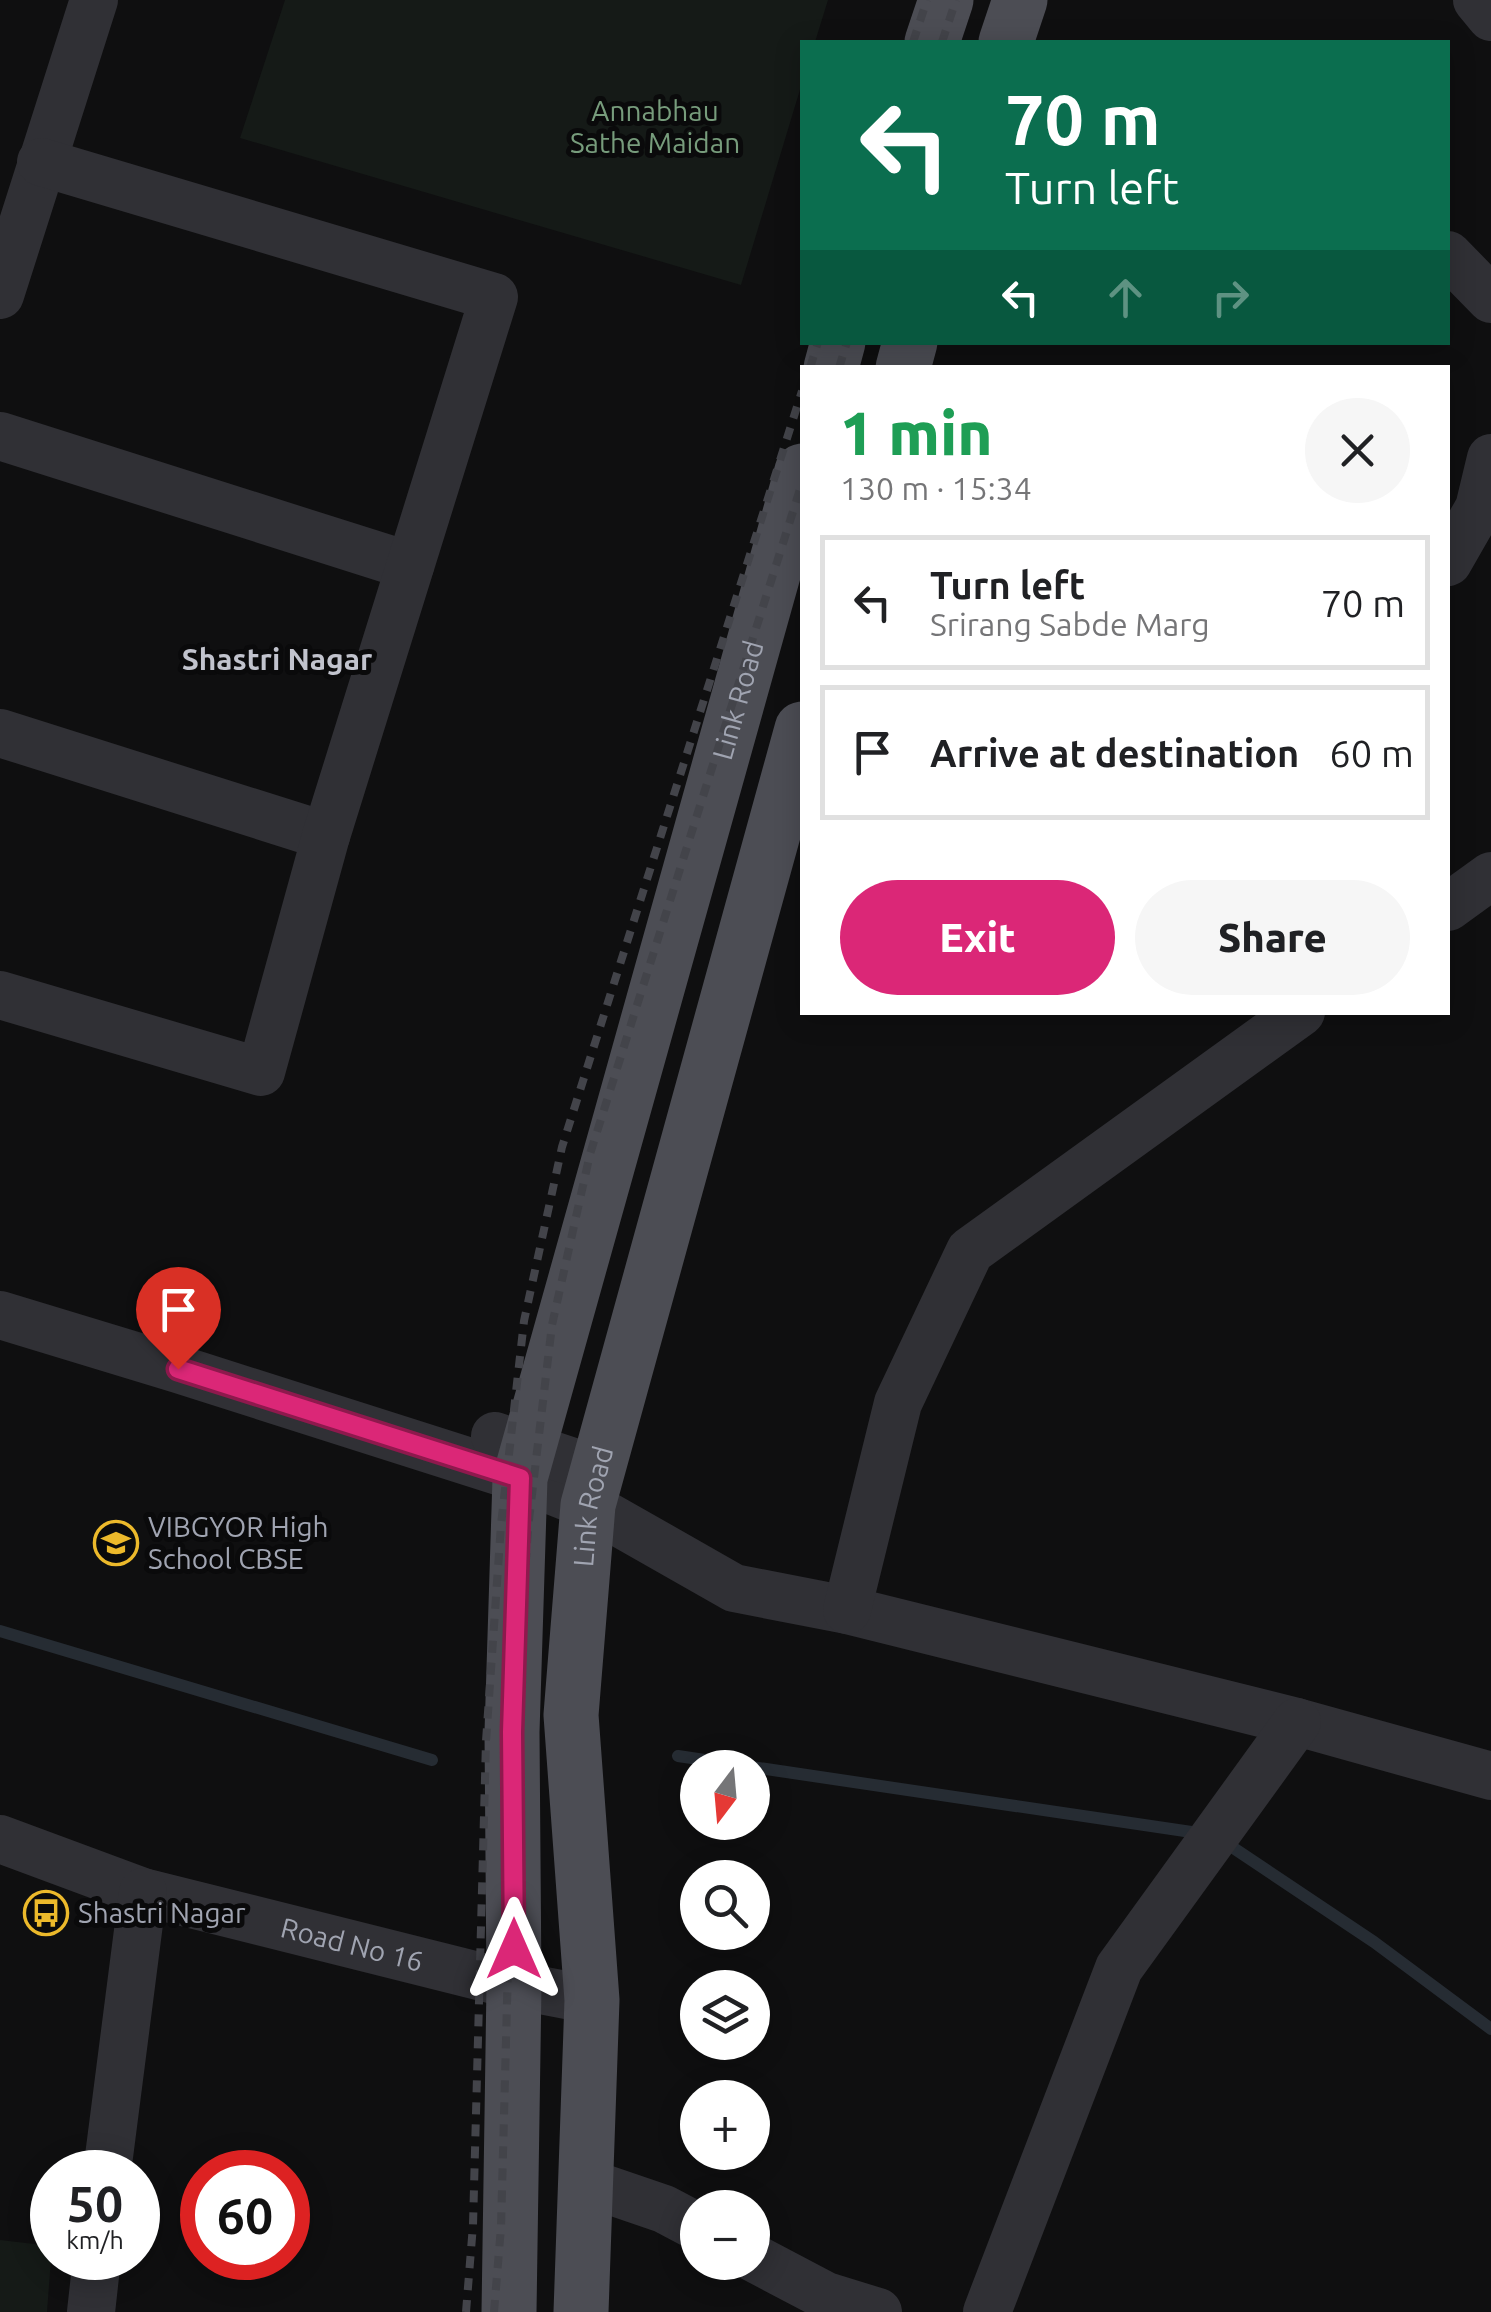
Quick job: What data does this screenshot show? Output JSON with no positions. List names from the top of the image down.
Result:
{
  "streets": {
    "main road": ["Link Road"],
    "street": ["Road No 16"]
  },
  "crossings": [
    ["Link Road", "Road No 16"]
  ],
  "districts": ["Shastri Nagar"],
  "parks": ["Annabhau Sathe Maidan"],
  "places": {
    "school or university": ["VIBGYOR High School CBSE"],
    "bus stop": ["Shastri Nagar"]
  },
  "north": "bottom",
  "page": {
    "turn": ["70 m", "Turn left"],
    "heading": ["1 min", "130 m · 15:34"],
    "list": [
      {
        "name": "Turn left",
        "note": "Srirang Sabde Marg",
        "value": "70 m"
      },
      {
        "name": "Arrive at destination",
        "value": "60 m"
      }
    ],
    "buttons": ["Exit", "Share"],
    "map_buttons": ["+", "−"],
    "speed": "50 km/h",
    "limit": "60"
  }
}
